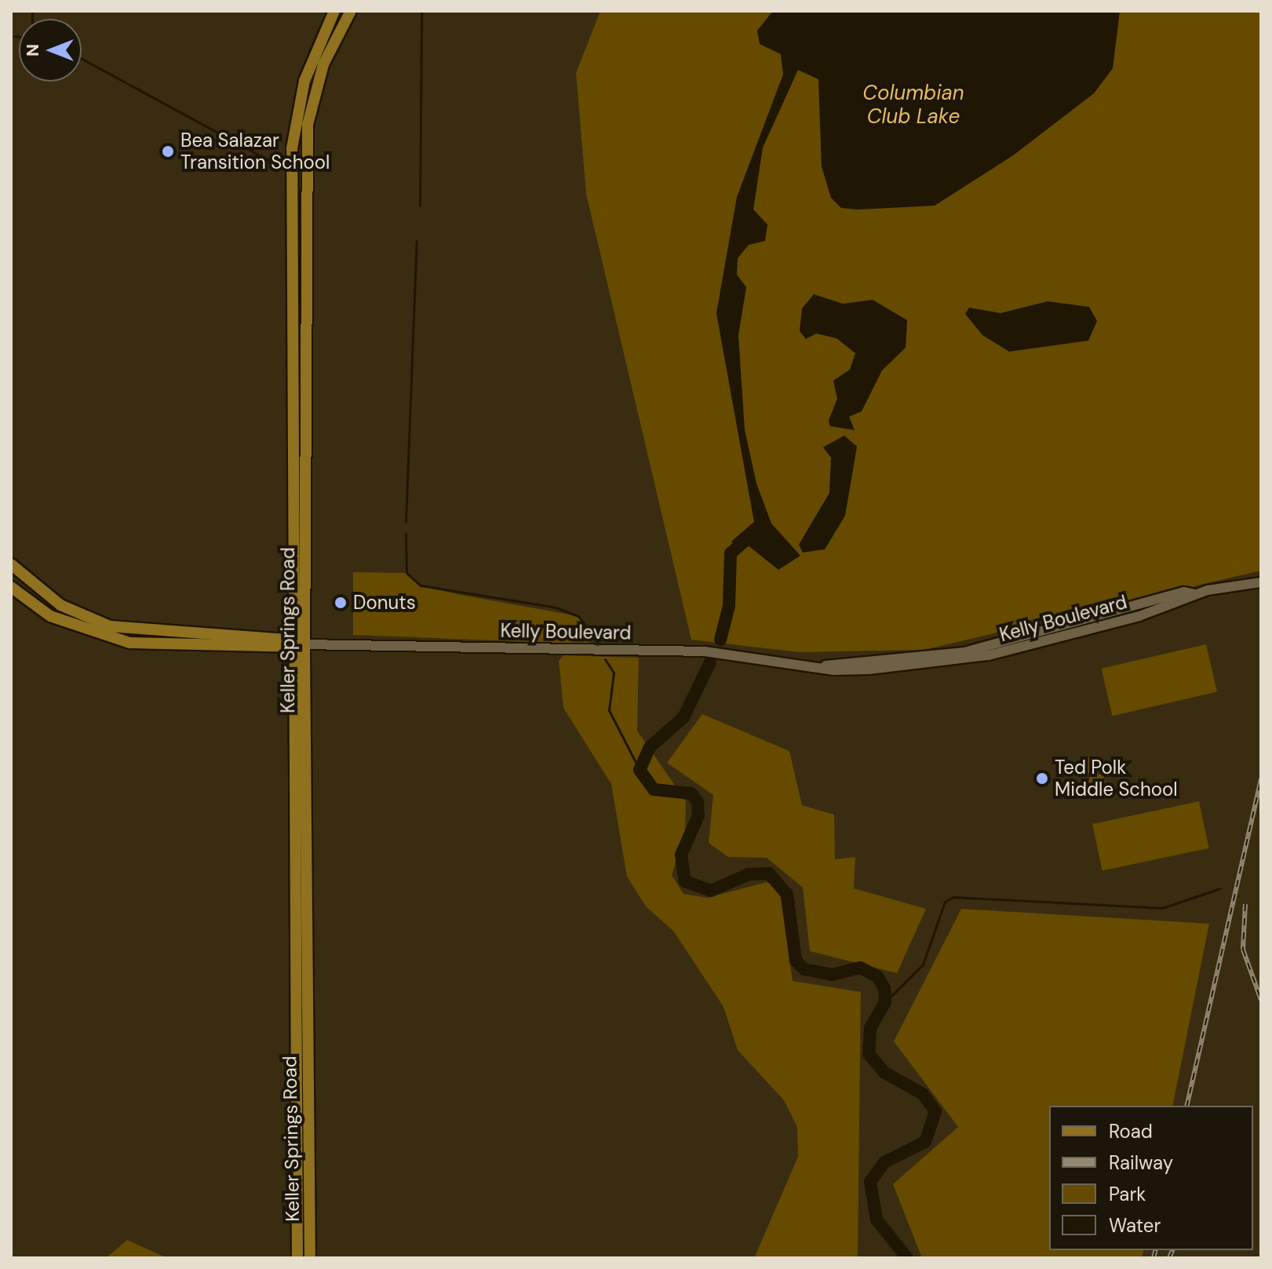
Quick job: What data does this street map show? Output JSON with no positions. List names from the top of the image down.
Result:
{
  "streets": {
    "main road": ["Kelly Boulevard", "Keller Springs Road"]
  },
  "crossings": [
    ["Kelly Boulevard", "Keller Springs Road"]
  ],
  "water": ["Columbian Club Lake"],
  "places": ["Bea Salazar Transition School", "Donuts", "Ted Polk Middle School"],
  "legend": [
    "Road",
    "Railway",
    "Park",
    "Water"
  ],
  "north": "left"
}
